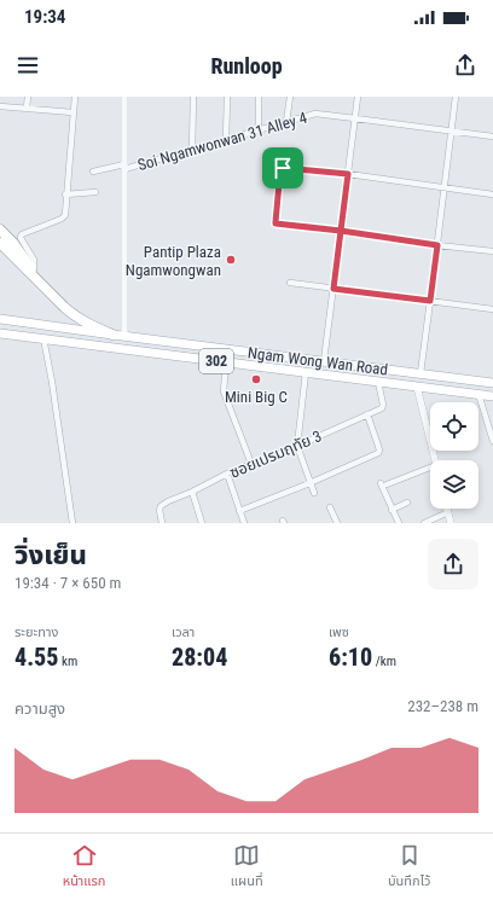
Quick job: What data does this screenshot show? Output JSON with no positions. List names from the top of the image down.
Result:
{
  "streets": {
    "main road": ["302", "Ngam Wong Wan Road"],
    "street": ["Soi Ngamwonwan 31 Alley 4", "ซอยเปรมฤทัย 3"]
  },
  "crossings": [
    ["Ngam Wong Wan Road", "ซอยเปรมฤทัย 3"]
  ],
  "places": ["Pantip Plaza Ngamwongwan", "Mini Big C"],
  "page": {
    "status": "19:34",
    "header": "Runloop",
    "heading": ["วิ่งเย็น", "19:34 · 7 × 650 m"],
    "stats": [
      ["ระยะทาง", "4.55 km"],
      ["เวลา", "28:04"],
      ["เพซ", "6:10 /km"]
    ],
    "chart": ["ความสูง", "232–238 m"],
    "tabs": ["หน้าแรก", "แผนที่", "บันทึกไว้"]
  }
}
